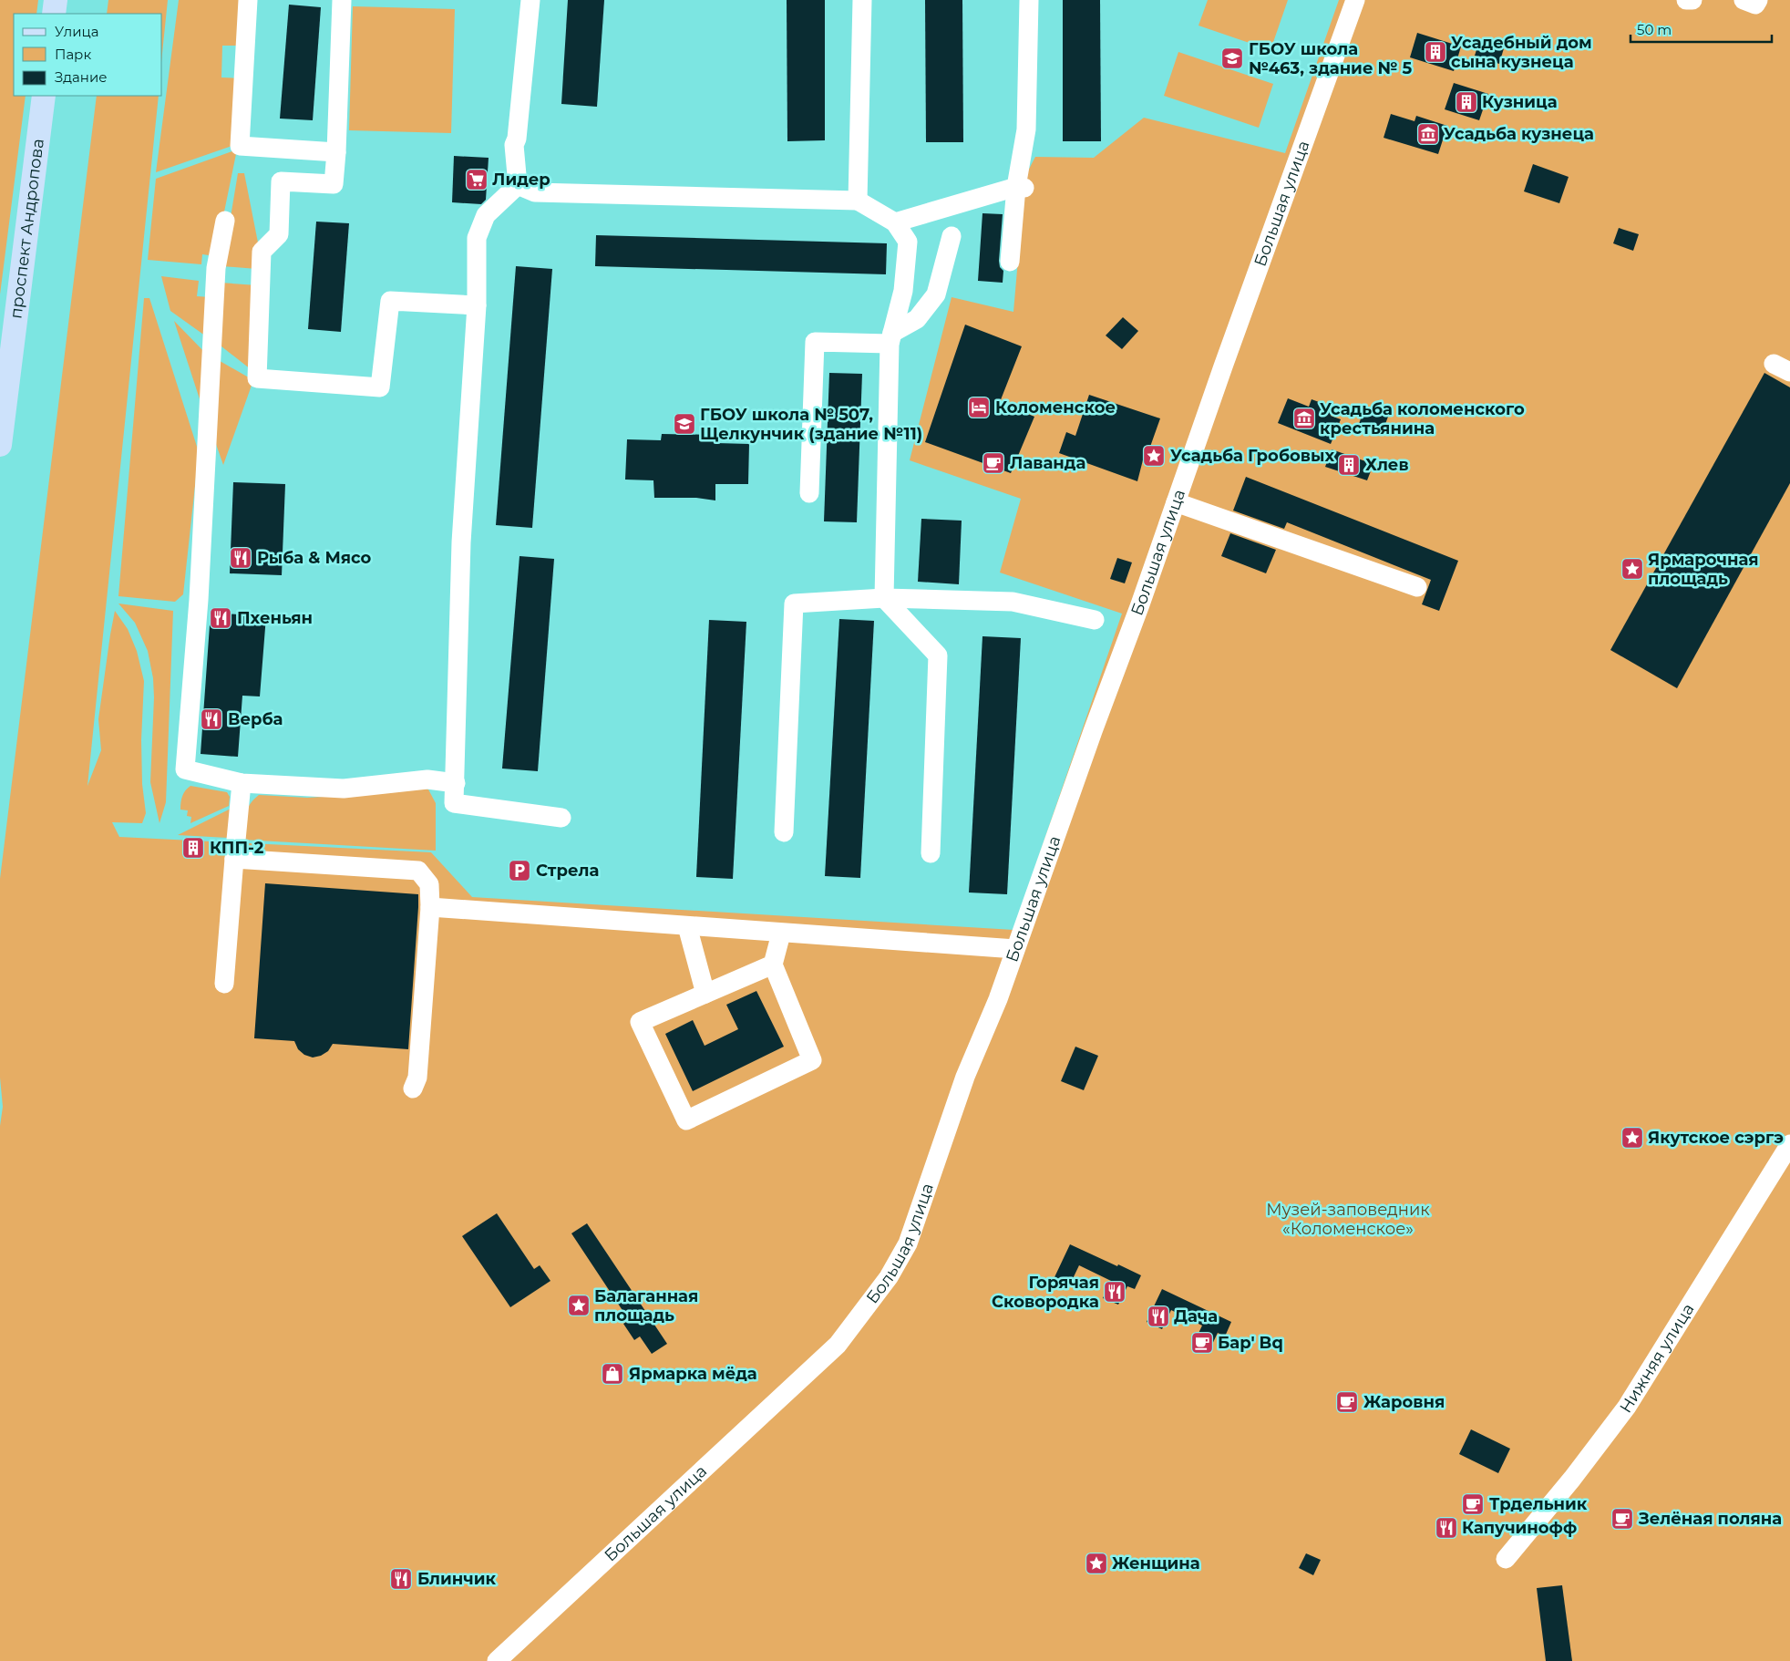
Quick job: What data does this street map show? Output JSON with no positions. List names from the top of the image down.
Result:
{
  "streets": {
    "main road": ["проспект Андропова"],
    "street": ["Большая улица", "Нижняя улица"]
  },
  "parks": ["Музей-заповедник «Коломенское»"],
  "places": {
    "building": [
      "Усадебный дом сына кузнеца",
      "Кузница",
      "Хлев",
      "КПП-2"
    ],
    "school or university": ["ГБОУ школа №463, здание № 5", "ГБОУ школа № 507, Щелкунчик (здание №11)"],
    "museum": ["Усадьба кузнеца", "Усадьба коломенского крестьянина"],
    "supermarket": ["Лидер"],
    "hotel": ["Коломенское"],
    "place": [
      "Усадьба Гробовых",
      "Ярмарочная площадь",
      "Якутское сэргэ",
      "Балаганная площадь",
      "Женщина"
    ],
    "cafe": [
      "Лаванда",
      "Бар' Bq",
      "Жаровня",
      "Трдельник",
      "Зелёная поляна"
    ],
    "restaurant": [
      "Рыба & Мясо",
      "Пхеньян",
      "Верба",
      "Горячая Сковородка",
      "Дача",
      "Капучинофф",
      "Блинчик"
    ],
    "parking": ["Стрела"],
    "shop": ["Ярмарка мёда"]
  },
  "legend": ["Улица", "Парк", "Здание"],
  "scale_bar": "50 m"
}
